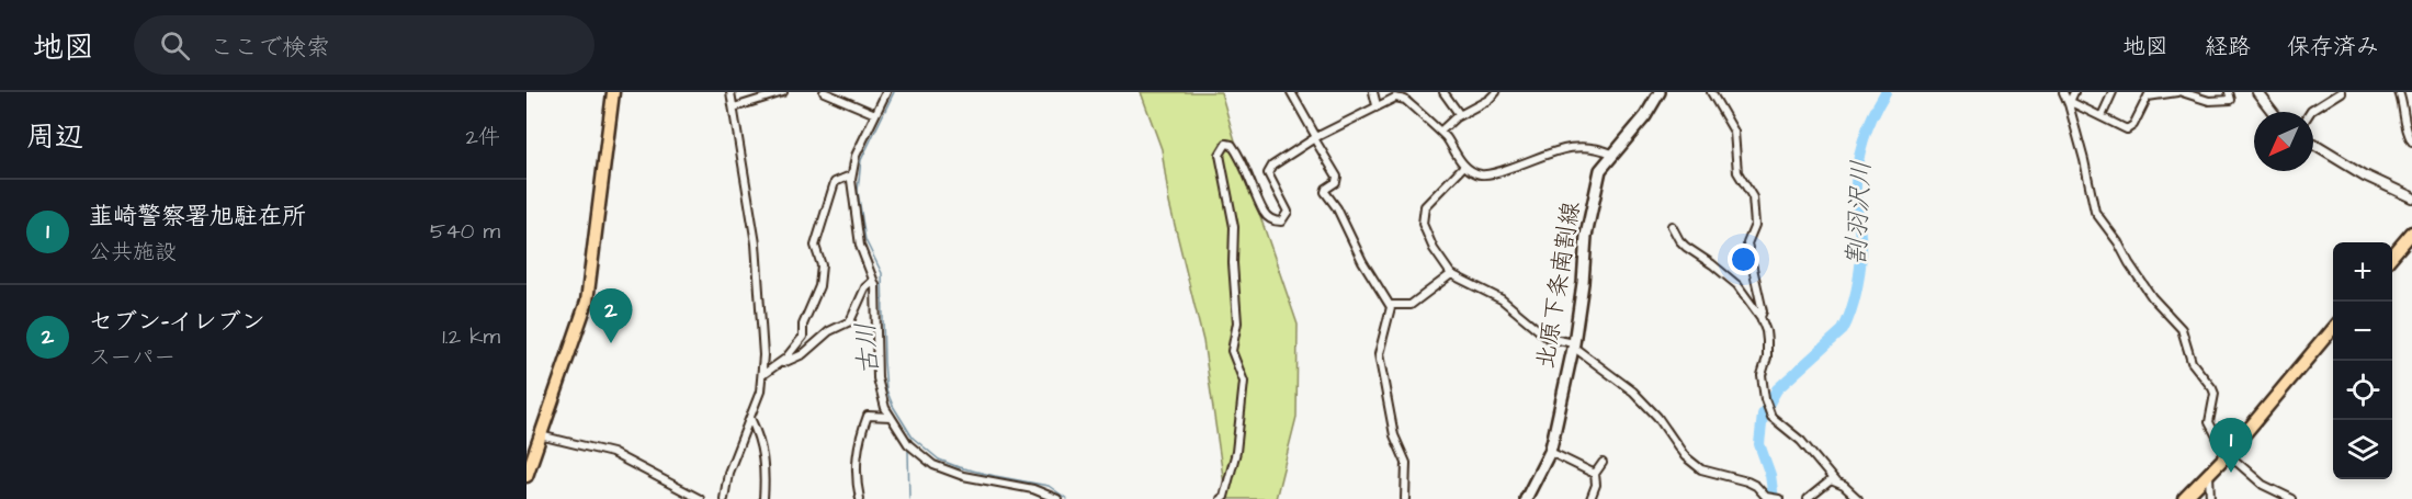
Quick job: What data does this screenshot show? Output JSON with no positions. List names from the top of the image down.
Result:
{
  "streets": {
    "main road": ["北原下条南割線"]
  },
  "water": ["割羽沢川", "古川"],
  "north": "bottom left",
  "page": {
    "header": "地図",
    "search": "ここで検索",
    "nav": ["地図", "経路", "保存済み"],
    "heading": ["周辺", "2件"],
    "list": [
      {
        "mark": "1",
        "name": "韮崎警察署旭駐在所",
        "note": "公共施設",
        "value": "540 m"
      },
      {
        "mark": "2",
        "name": "セブン-イレブン",
        "note": "スーパー",
        "value": "1.2 km"
      }
    ],
    "map_buttons": ["+", "−"],
    "pins": ["2", "1"]
  }
}
